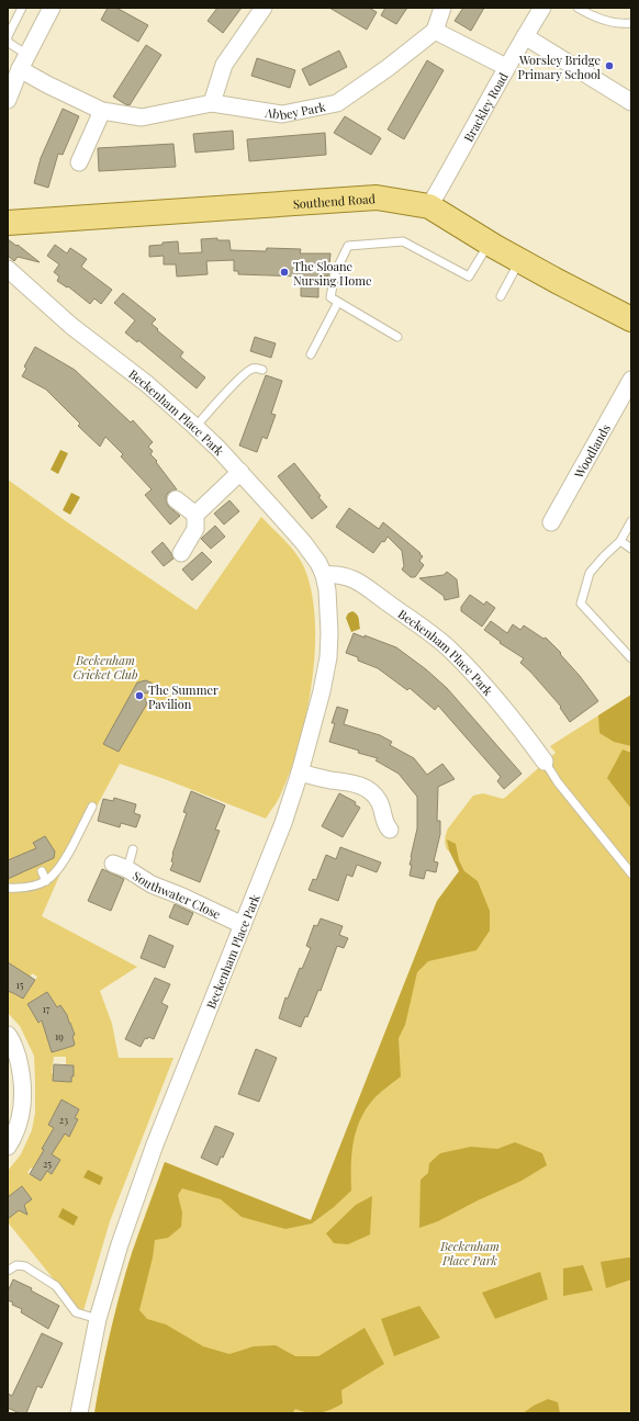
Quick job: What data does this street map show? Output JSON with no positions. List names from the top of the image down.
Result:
{
  "streets": {
    "main road": ["Southend Road"],
    "street": [
      "Brackley Road",
      "Abbey Park",
      "Beckenham Place Park",
      "Woodlands",
      "Southwater Close"
    ]
  },
  "crossings": [
    ["Brackley Road", "Southend Road"],
    ["Beckenham Place Park", "Southwater Close"]
  ],
  "parks": ["Beckenham Cricket Club", "Beckenham Place Park"],
  "places": ["Worsley Bridge Primary School", "The Sloane Nursing Home", "The Summer Pavilion"],
  "house_numbers": [
    "15",
    "17",
    "19",
    "23",
    "25"
  ]
}
